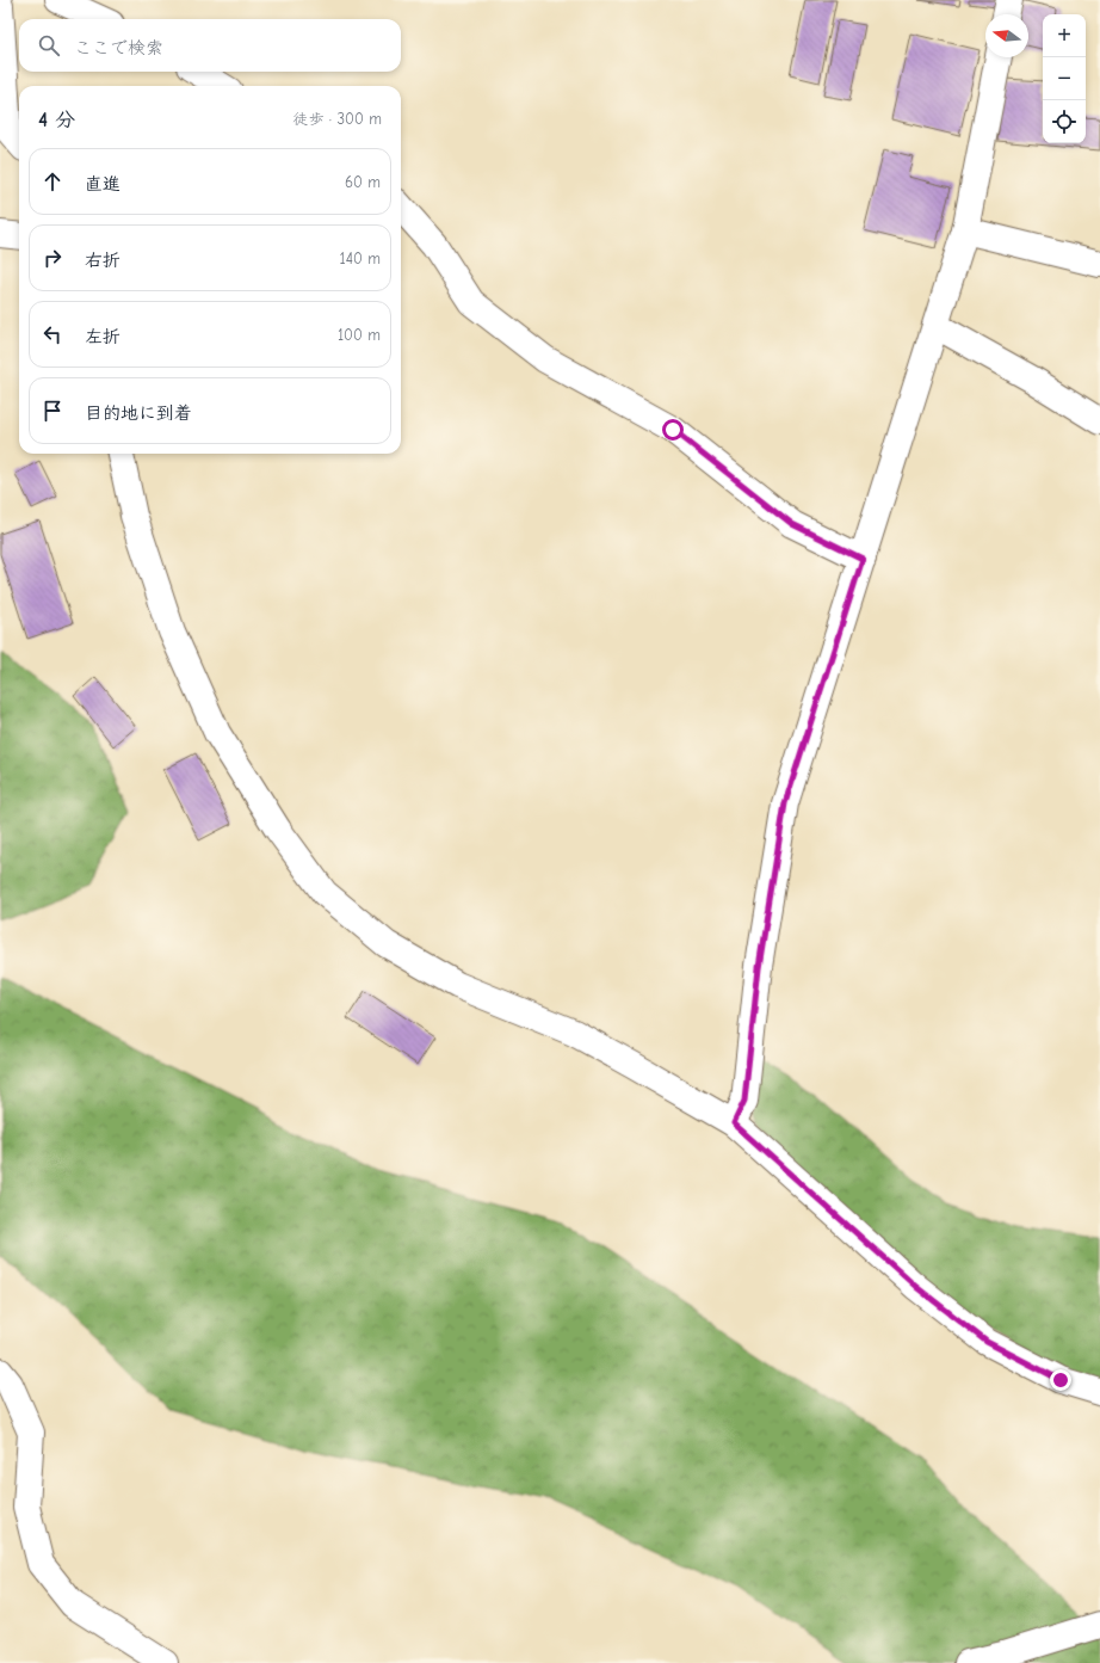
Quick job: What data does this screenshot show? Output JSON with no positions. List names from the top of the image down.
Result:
{
  "north": "left",
  "page": {
    "map_buttons": ["+", "−"],
    "search": "ここで検索",
    "heading": ["4 分", "徒歩 · 300 m"],
    "list": [
      ["直進", "60 m"],
      ["右折", "140 m"],
      ["左折", "100 m"],
      "目的地に到着"
    ]
  }
}
